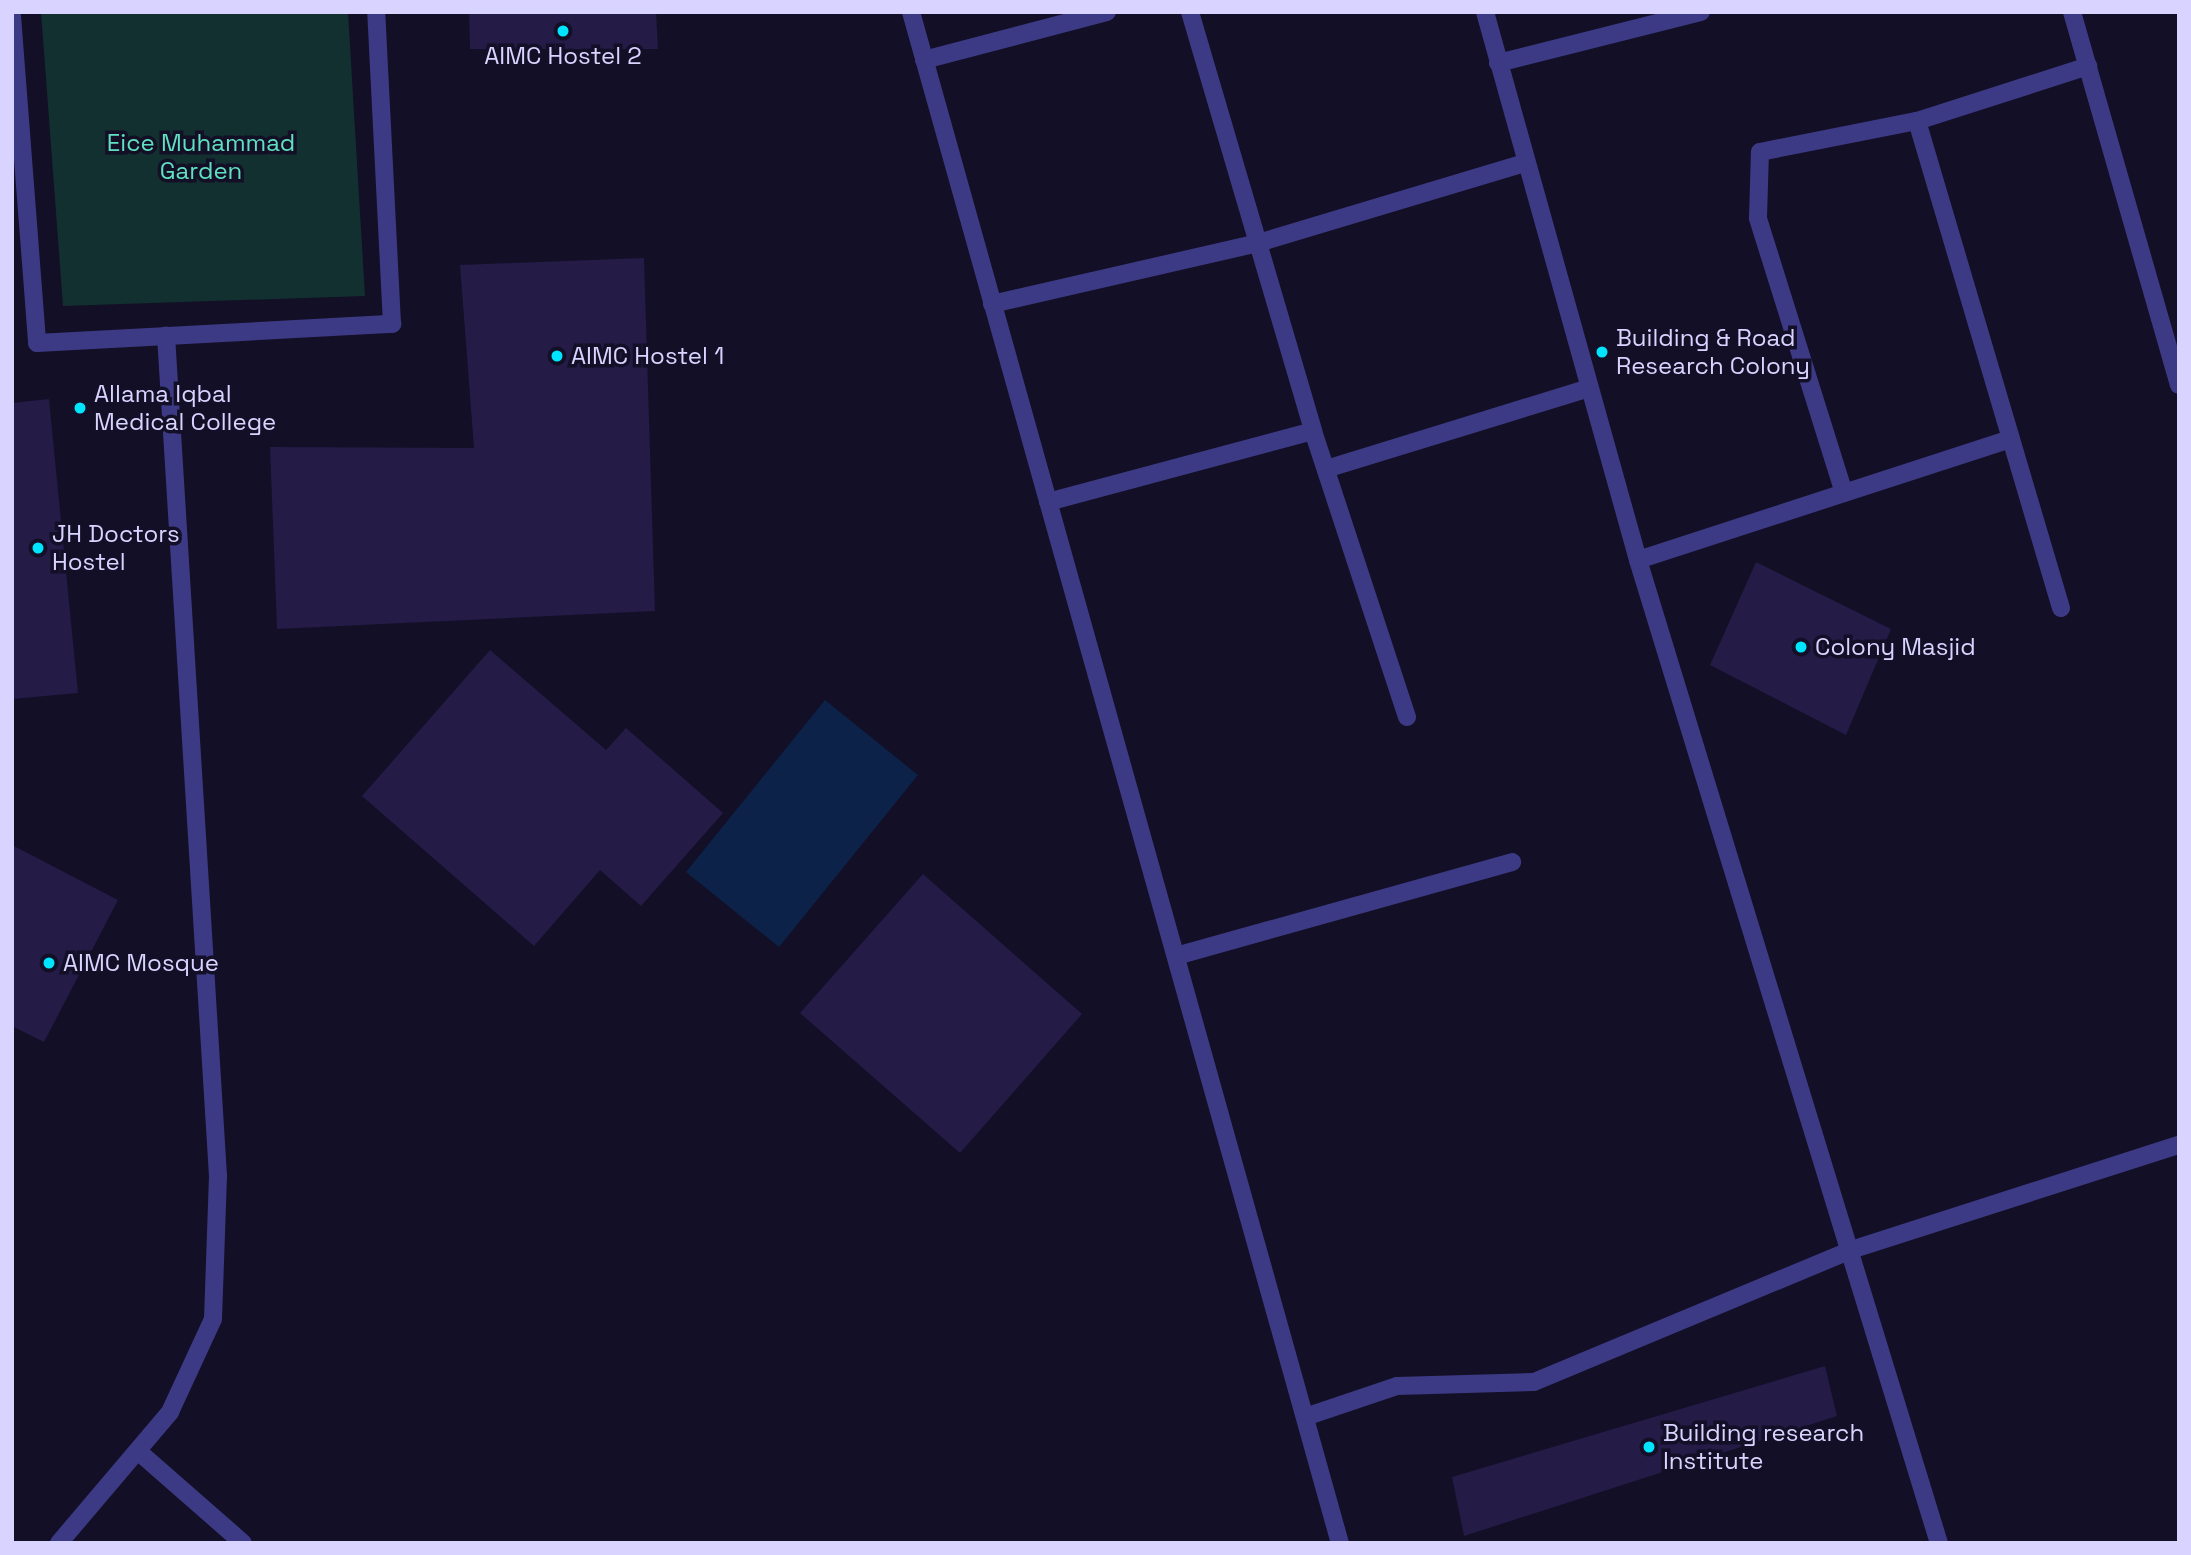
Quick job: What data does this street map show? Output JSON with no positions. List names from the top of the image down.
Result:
{
  "parks": ["Eice Muhammad Garden"],
  "places": [
    "AIMC Hostel 2",
    "Building & Road Research Colony",
    "AIMC Hostel 1",
    "Allama Iqbal Medical College",
    "JH Doctors Hostel",
    "Colony Masjid",
    "AIMC Mosque",
    "Building research Institute"
  ]
}
